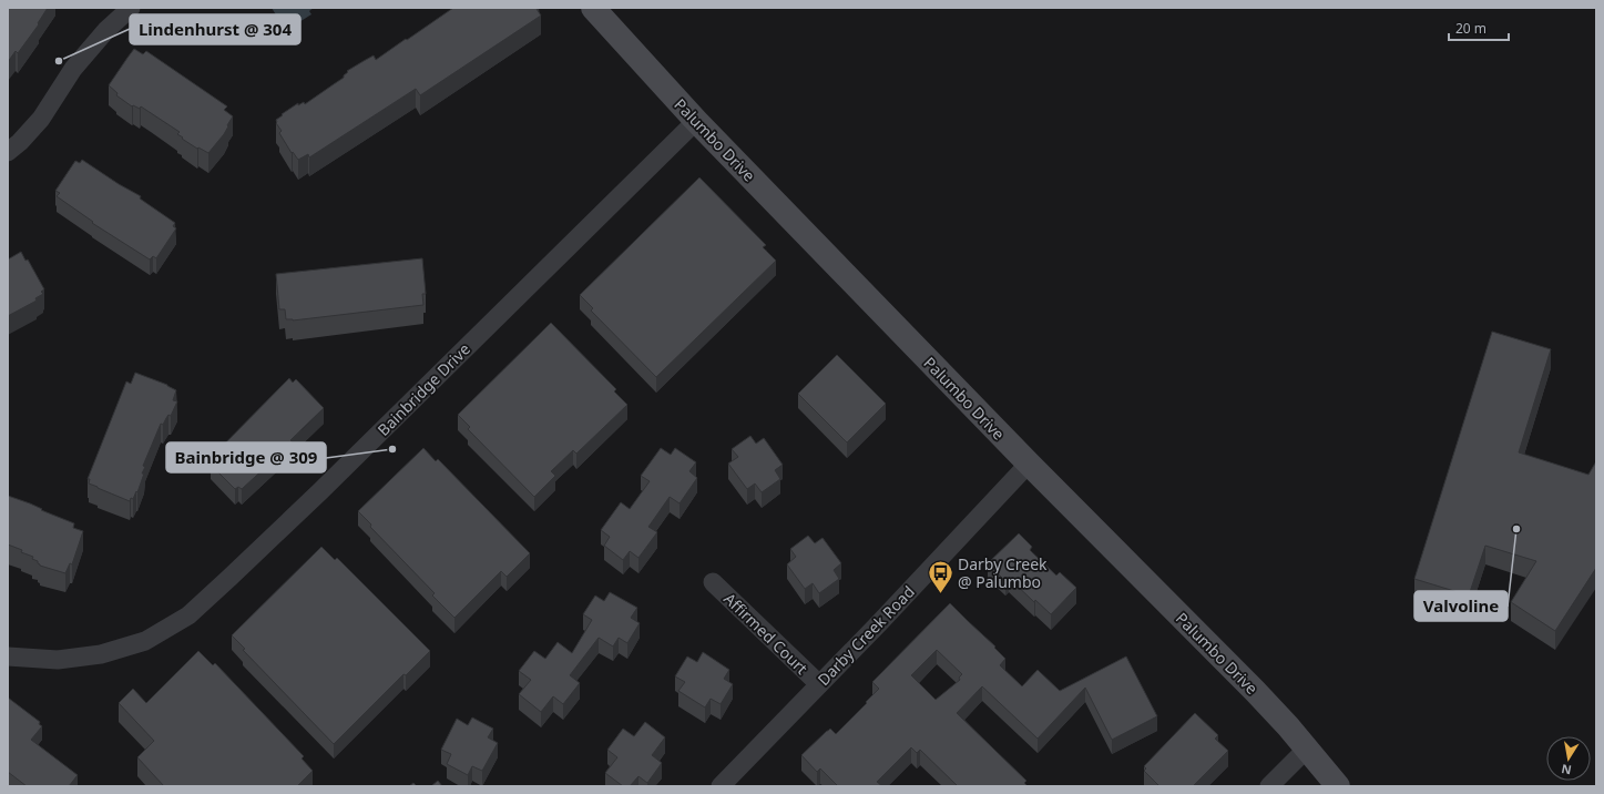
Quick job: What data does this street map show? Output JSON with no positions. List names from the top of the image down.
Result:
{
  "streets": {
    "street": [
      "Palumbo Drive",
      "Bainbridge Drive",
      "Affirmed Court",
      "Darby Creek Road"
    ]
  },
  "crossings": [
    ["Palumbo Drive", "Bainbridge Drive"],
    ["Palumbo Drive", "Darby Creek Road"],
    ["Affirmed Court", "Darby Creek Road"]
  ],
  "places": {
    "other": ["Lindenhurst @ 304", "Bainbridge @ 309", "Valvoline"],
    "bus stop": ["Darby Creek @ Palumbo"]
  },
  "scale_bar": "20 m",
  "north": "bottom"
}
